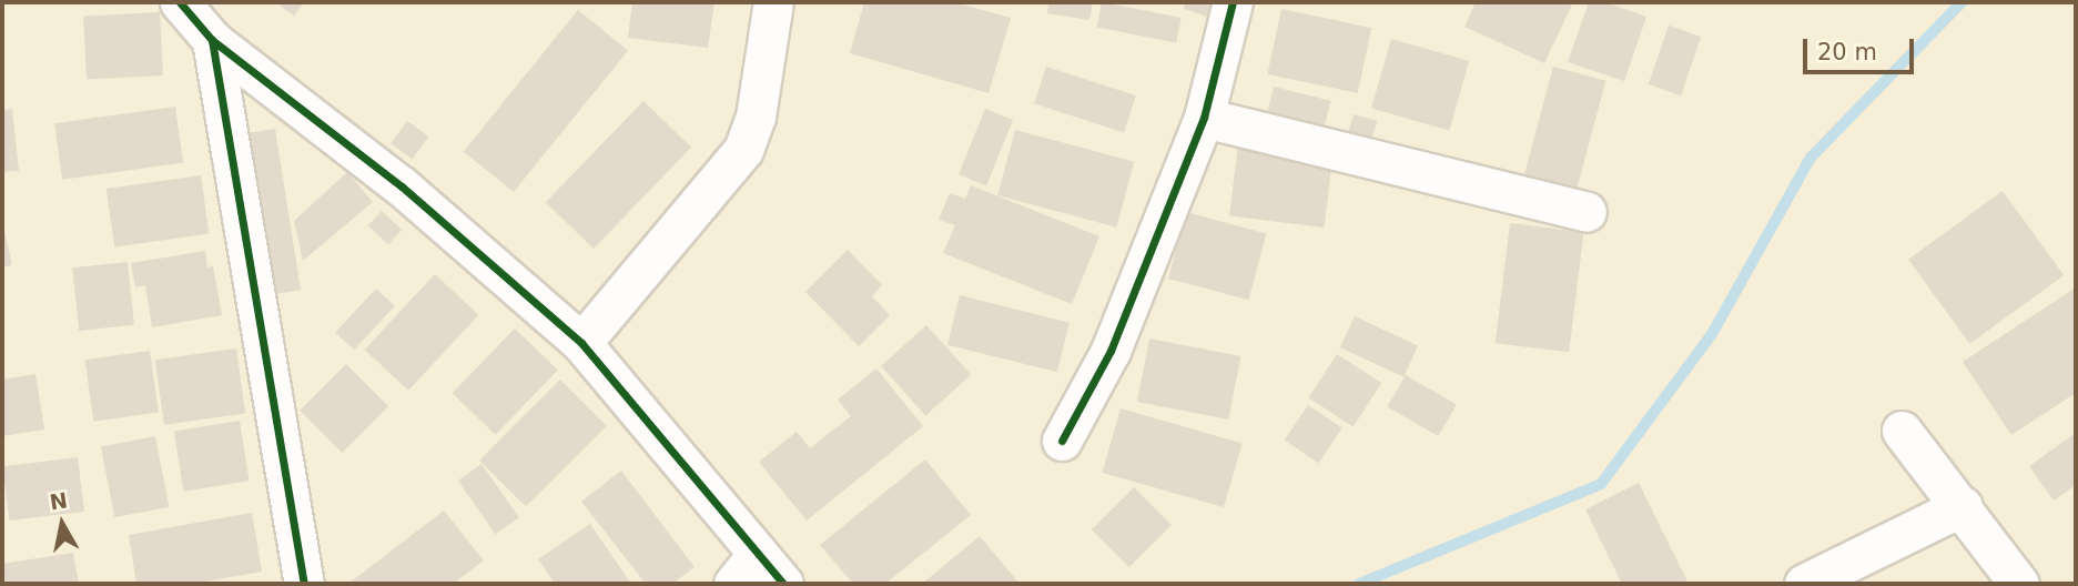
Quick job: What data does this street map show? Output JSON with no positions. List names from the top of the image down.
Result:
{
  "scale_bar": "20 m",
  "north": "top"
}
